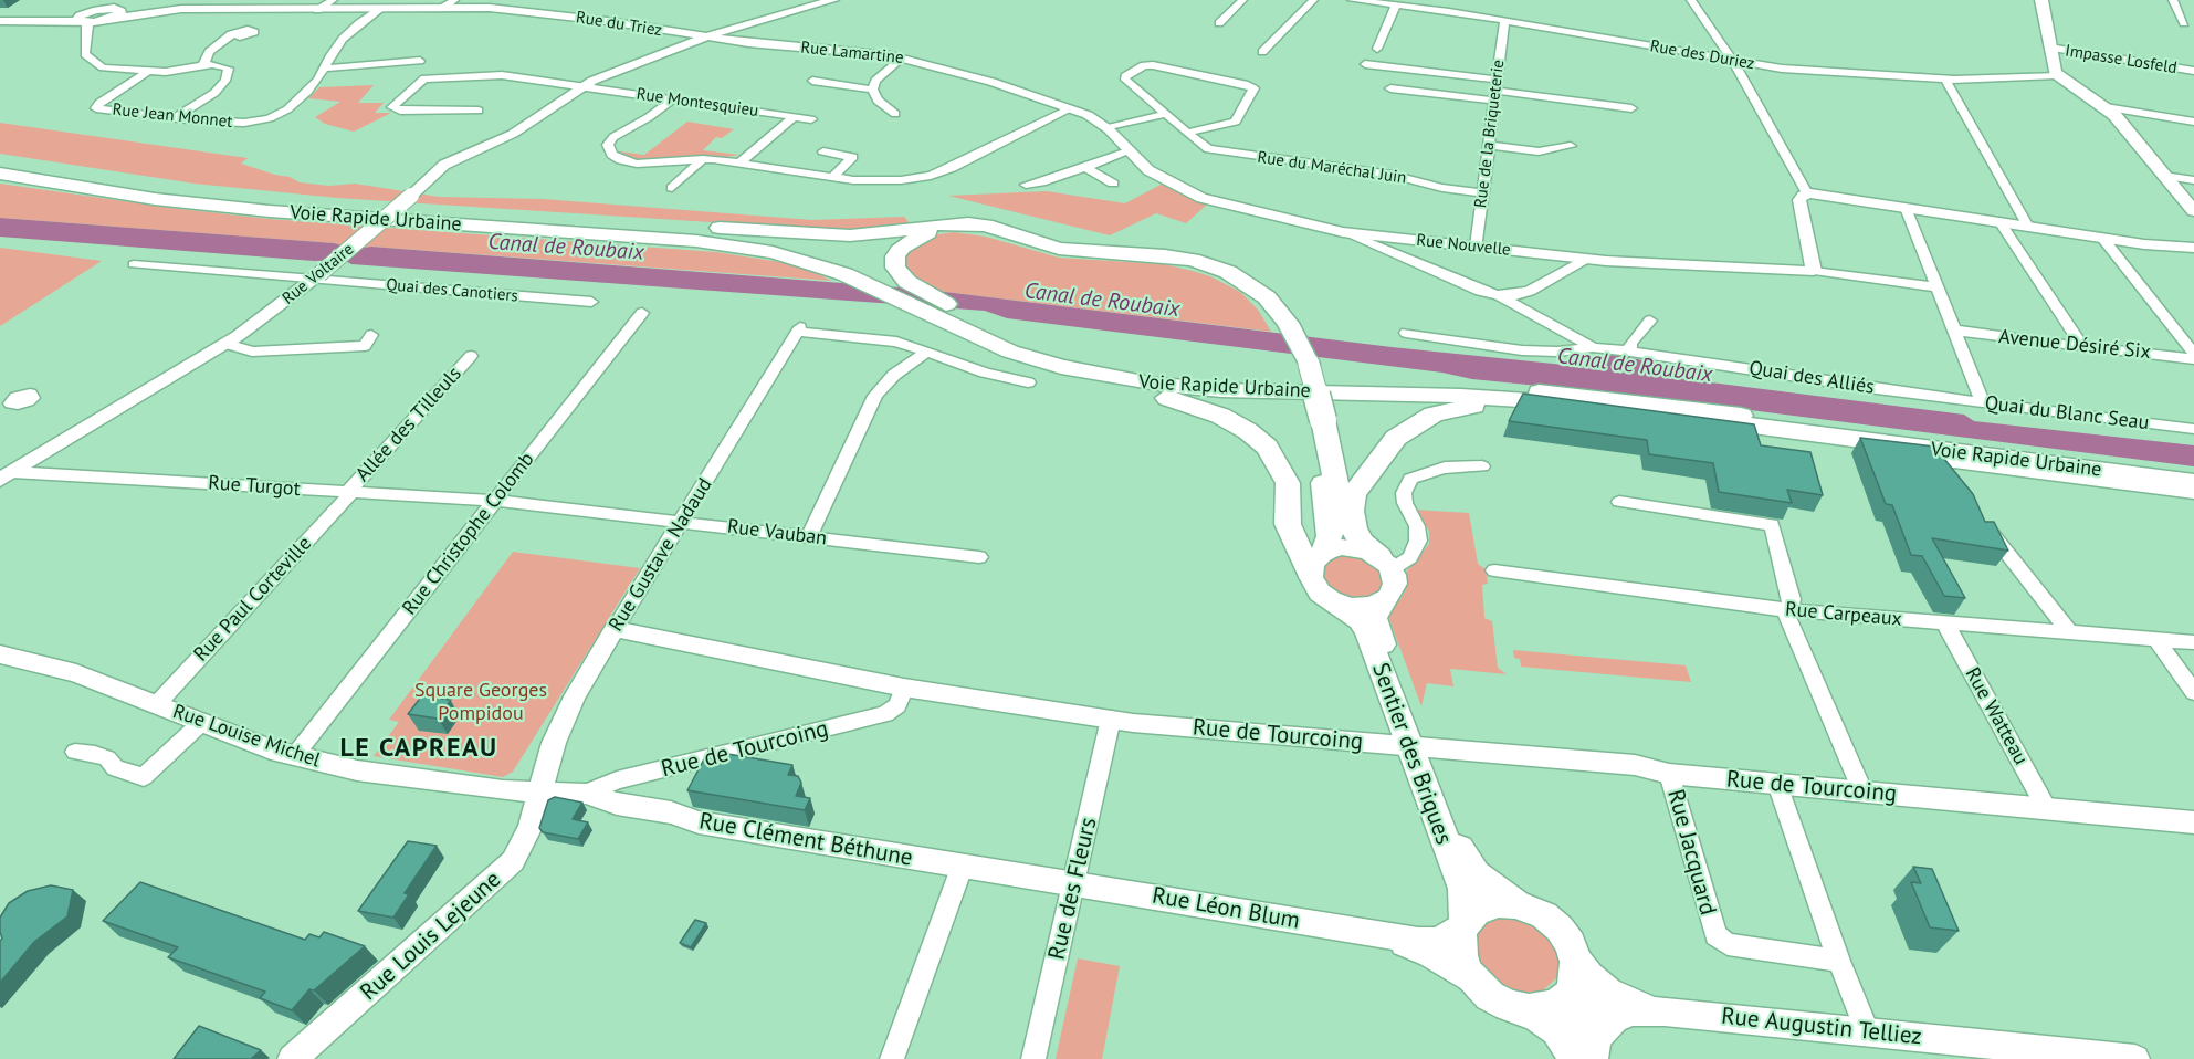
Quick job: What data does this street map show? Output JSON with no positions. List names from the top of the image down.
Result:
{
  "streets": {
    "highway": ["Voie Rapide Urbaine"],
    "main road": ["Sentier des Briques"],
    "street": [
      "Rue du Triez",
      "Rue Lamartine",
      "Rue des Duriez",
      "Impasse Losfeld",
      "Rue Montesquieu",
      "Rue Jean Monnet",
      "Rue de la Briqueterie",
      "Rue du Maréchal Juin",
      "Rue Nouvelle",
      "Rue Voltaire",
      "Quai des Canotiers",
      "Avenue Désiré Six",
      "Quai des Alliés",
      "Quai du Blanc Seau",
      "Allée des Tilleuls",
      "Rue Turgot",
      "Rue Vauban",
      "Rue Christophe Colomb",
      "Rue Gustave Nadaud",
      "Rue Paul Corteville",
      "Rue Carpeaux",
      "Rue Watteau",
      "Rue de Tourcoing",
      "Rue Louise Michel",
      "Rue Clément Béthune",
      "Rue Jacquard",
      "Rue des Fleurs",
      "Rue Léon Blum",
      "Rue Louis Lejeune",
      "Rue Augustin Telliez"
    ]
  },
  "crossings": [
    ["Rue du Triez", "Rue Lamartine"],
    ["Rue du Triez", "Rue Jean Monnet"],
    ["Rue du Triez", "Rue Voltaire"],
    ["Rue Lamartine", "Rue Nouvelle"],
    ["Rue Lamartine", "Rue Voltaire"],
    ["Rue des Duriez", "Rue de la Briqueterie"],
    ["Rue Montesquieu", "Rue Voltaire"],
    ["Rue de la Briqueterie", "Rue du Maréchal Juin"],
    ["Rue de la Briqueterie", "Rue Nouvelle"],
    ["Rue Voltaire", "Quai des Canotiers"],
    ["Rue Voltaire", "Rue Turgot"],
    ["Quai des Alliés", "Quai du Blanc Seau"],
    ["Allée des Tilleuls", "Rue Turgot"],
    ["Allée des Tilleuls", "Rue Paul Corteville"],
    ["Rue Turgot", "Rue Vauban"],
    ["Rue Turgot", "Rue Christophe Colomb"],
    ["Rue Turgot", "Rue Paul Corteville"],
    ["Rue Vauban", "Rue Christophe Colomb"],
    ["Rue Vauban", "Rue Gustave Nadaud"],
    ["Rue Christophe Colomb", "Rue Louise Michel"],
    ["Rue Gustave Nadaud", "Rue Louise Michel"],
    ["Rue Gustave Nadaud", "Rue Clément Béthune"],
    ["Rue Gustave Nadaud", "Rue Louis Lejeune"],
    ["Rue Paul Corteville", "Rue Louise Michel"],
    ["Rue Carpeaux", "Rue Watteau"],
    ["Rue Watteau", "Rue de Tourcoing"],
    ["Rue de Tourcoing", "Sentier des Briques"],
    ["Rue de Tourcoing", "Rue Clément Béthune"],
    ["Rue de Tourcoing", "Rue Jacquard"],
    ["Rue de Tourcoing", "Rue des Fleurs"],
    ["Rue Louise Michel", "Rue Clément Béthune"],
    ["Rue Louise Michel", "Rue Louis Lejeune"],
    ["Sentier des Briques", "Rue Léon Blum"],
    ["Sentier des Briques", "Rue Augustin Telliez"],
    ["Rue Clément Béthune", "Rue des Fleurs"],
    ["Rue Clément Béthune", "Rue Léon Blum"],
    ["Rue Clément Béthune", "Rue Louis Lejeune"],
    ["Rue des Fleurs", "Rue Léon Blum"],
    ["Rue Léon Blum", "Rue Augustin Telliez"]
  ],
  "districts": ["LE CAPREAU"],
  "water": ["Canal de Roubaix"],
  "parks": ["Square Georges Pompidou"]
}
